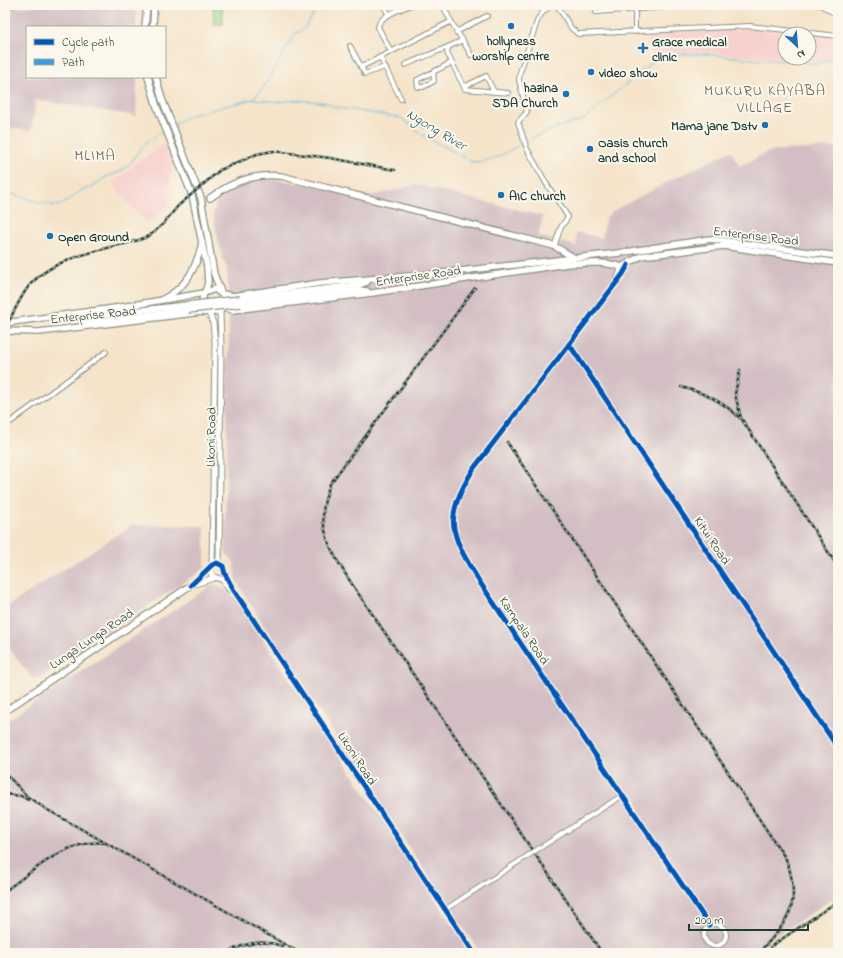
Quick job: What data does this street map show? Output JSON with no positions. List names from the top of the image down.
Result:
{
  "streets": {
    "main road": ["Enterprise Road", "Lunga Lunga Road"],
    "street": ["Likoni Road", "Kitui Road", "Kampala Road"]
  },
  "crossings": [
    ["Enterprise Road", "Likoni Road"],
    ["Enterprise Road", "Kampala Road"],
    ["Likoni Road", "Lunga Lunga Road"],
    ["Kitui Road", "Kampala Road"]
  ],
  "districts": ["MUKURU KAYABA VILLAGE", "MLIMA"],
  "water": ["Ngong River"],
  "places": {
    "other": [
      "hollyness worship centre",
      "video show",
      "hazina SDA Church",
      "Mama jane Dstv",
      "Oasis church and school",
      "AIC church",
      "Open Ground"
    ],
    "health": ["Grace medical clinic"]
  },
  "legend": ["Cycle path", "Path"],
  "scale_bar": "200 m",
  "north": "bottom right"
}
